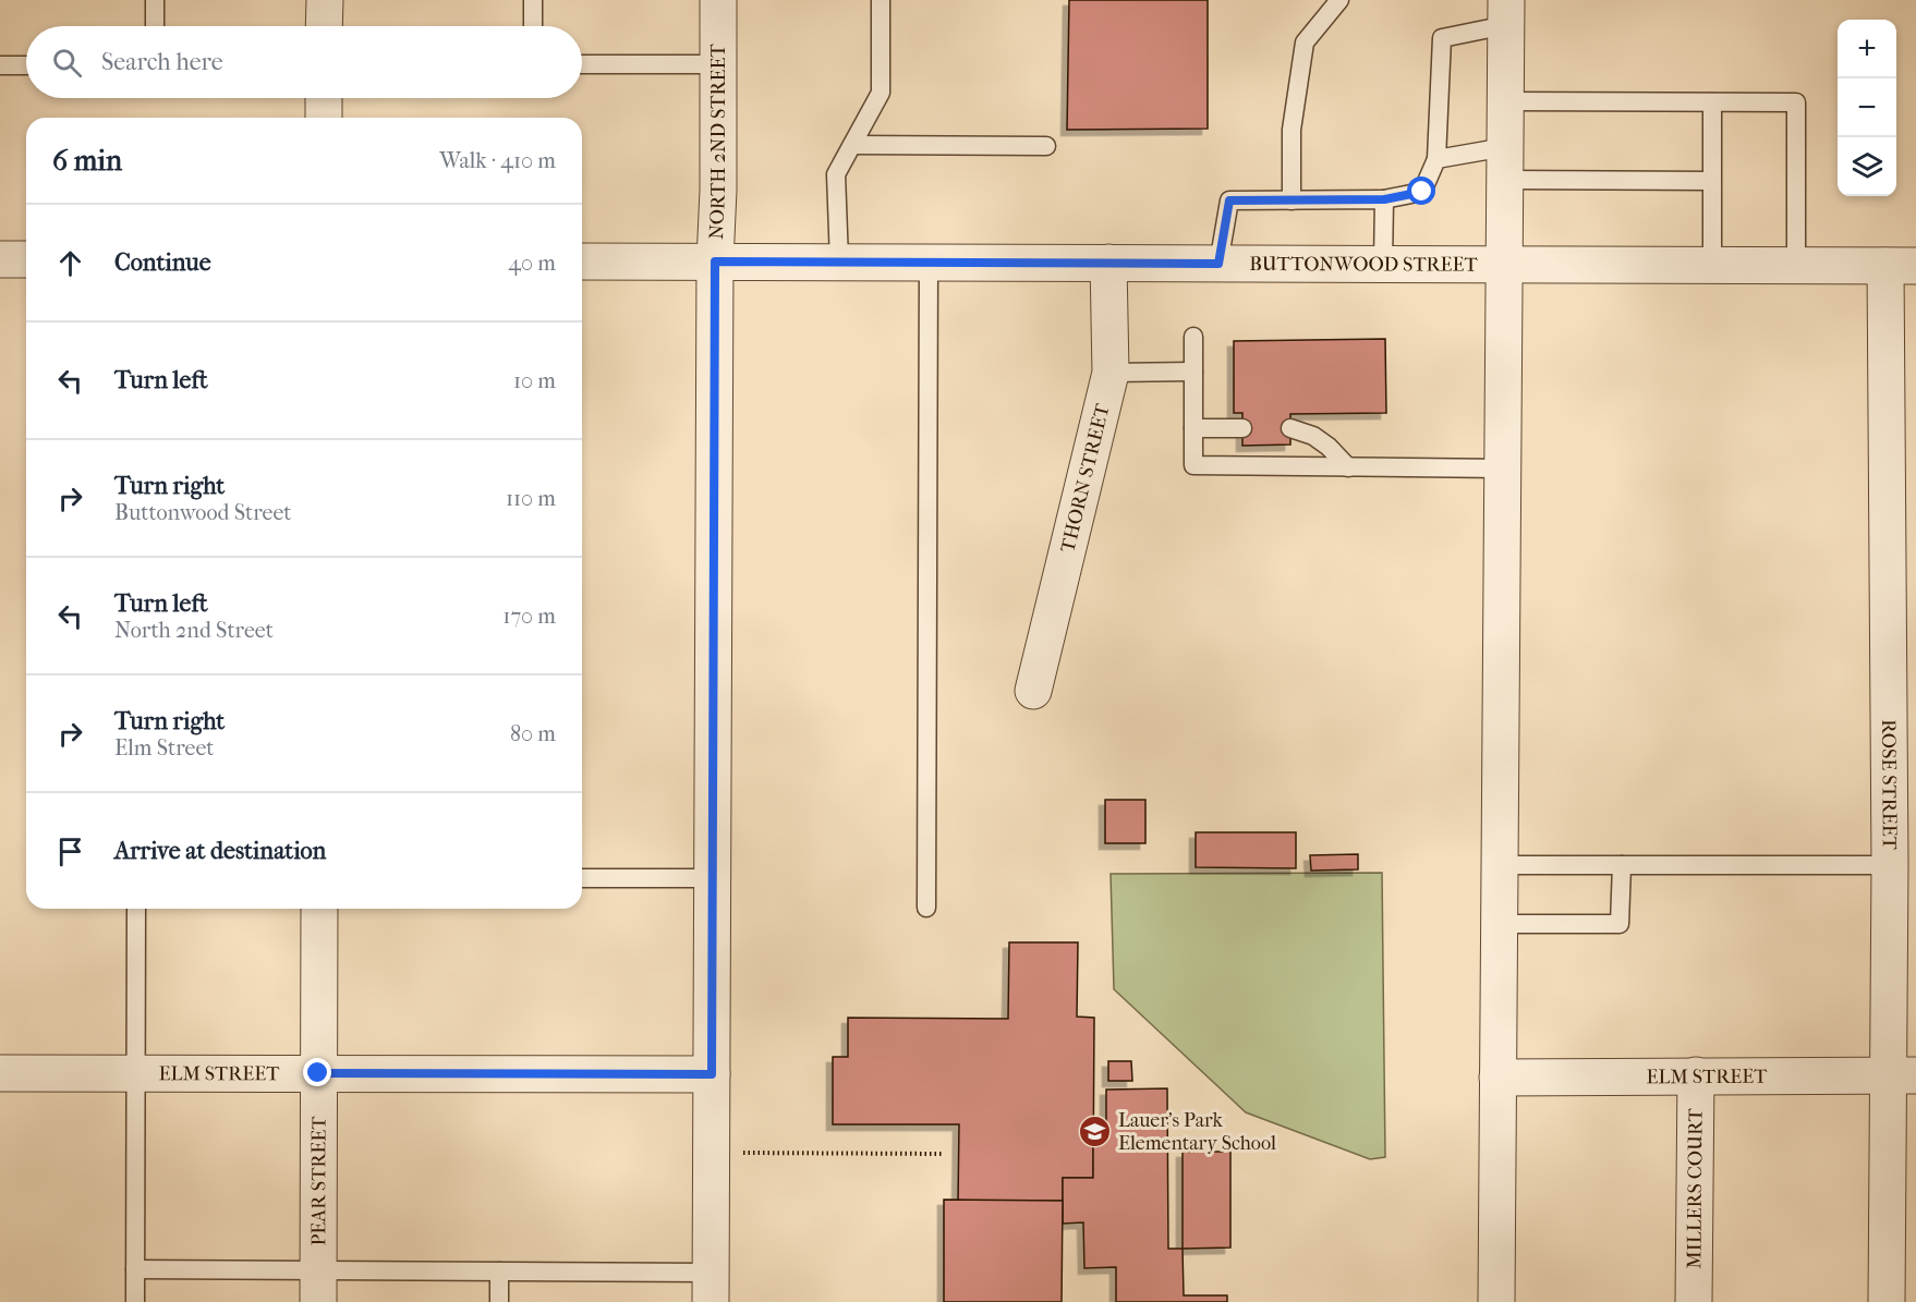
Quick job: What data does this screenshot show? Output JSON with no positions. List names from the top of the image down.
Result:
{
  "streets": {
    "street": [
      "NORTH 2ND STREET",
      "BUTTONWOOD STREET",
      "THORN STREET",
      "ROSE STREET",
      "ELM STREET",
      "PEAR STREET",
      "MILLERS COURT"
    ]
  },
  "crossings": [
    ["NORTH 2ND STREET", "BUTTONWOOD STREET"],
    ["NORTH 2ND STREET", "ELM STREET"],
    ["BUTTONWOOD STREET", "THORN STREET"],
    ["BUTTONWOOD STREET", "ROSE STREET"],
    ["ROSE STREET", "ELM STREET"],
    ["ELM STREET", "PEAR STREET"],
    ["ELM STREET", "MILLERS COURT"]
  ],
  "places": {
    "school or university": ["Lauer's Park Elementary School"]
  },
  "page": {
    "map_buttons": ["+", "−"],
    "search": "Search here",
    "heading": ["6 min", "Walk · 410 m"],
    "list": [
      ["Continue", "40 m"],
      ["Turn left", "10 m"],
      ["Turn right", "Buttonwood Street", "110 m"],
      ["Turn left", "North 2nd Street", "170 m"],
      ["Turn right", "Elm Street", "80 m"],
      "Arrive at destination"
    ]
  }
}
